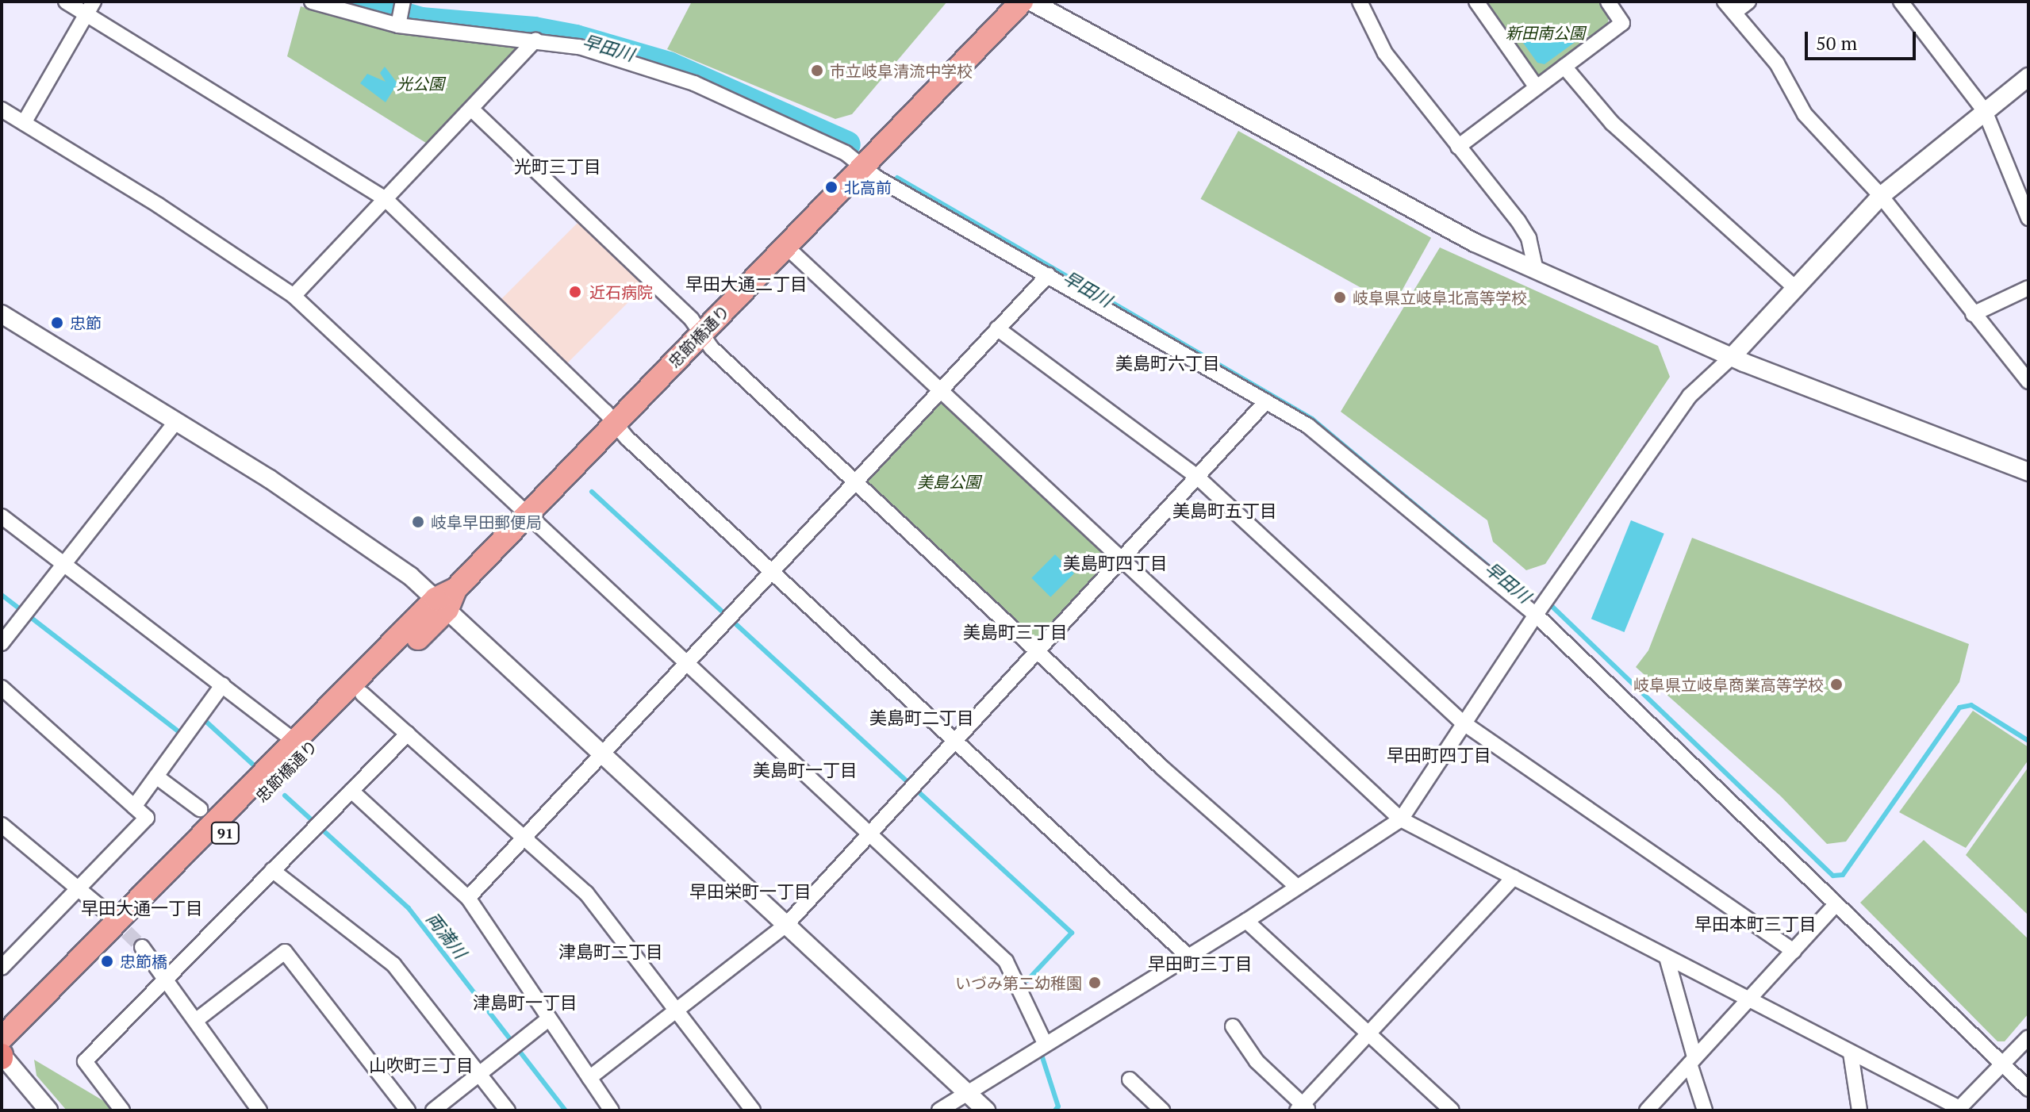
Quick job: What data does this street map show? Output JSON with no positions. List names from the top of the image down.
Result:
{
  "streets": {
    "main road": ["忠節橋通り", "91"]
  },
  "districts": [
    "光町三丁目",
    "早田大通二丁目",
    "美島町六丁目",
    "美島町五丁目",
    "美島町四丁目",
    "美島町三丁目",
    "美島町二丁目",
    "早田町四丁目",
    "美島町一丁目",
    "早田栄町一丁目",
    "早田大通一丁目",
    "早田本町三丁目",
    "津島町二丁目",
    "早田町三丁目",
    "津島町一丁目",
    "山吹町三丁目"
  ],
  "water": ["早田川", "両満川"],
  "parks": ["新田南公園", "光公園", "美島公園"],
  "places": [
    "市立岐阜清流中学校",
    "北高前",
    "近石病院",
    "岐阜県立岐阜北高等学校",
    "忠節",
    "岐阜早田郵便局",
    "岐阜県立岐阜商業高等学校",
    "忠節橋",
    "いづみ第二幼稚園"
  ],
  "scale_bar": "50 m"
}
